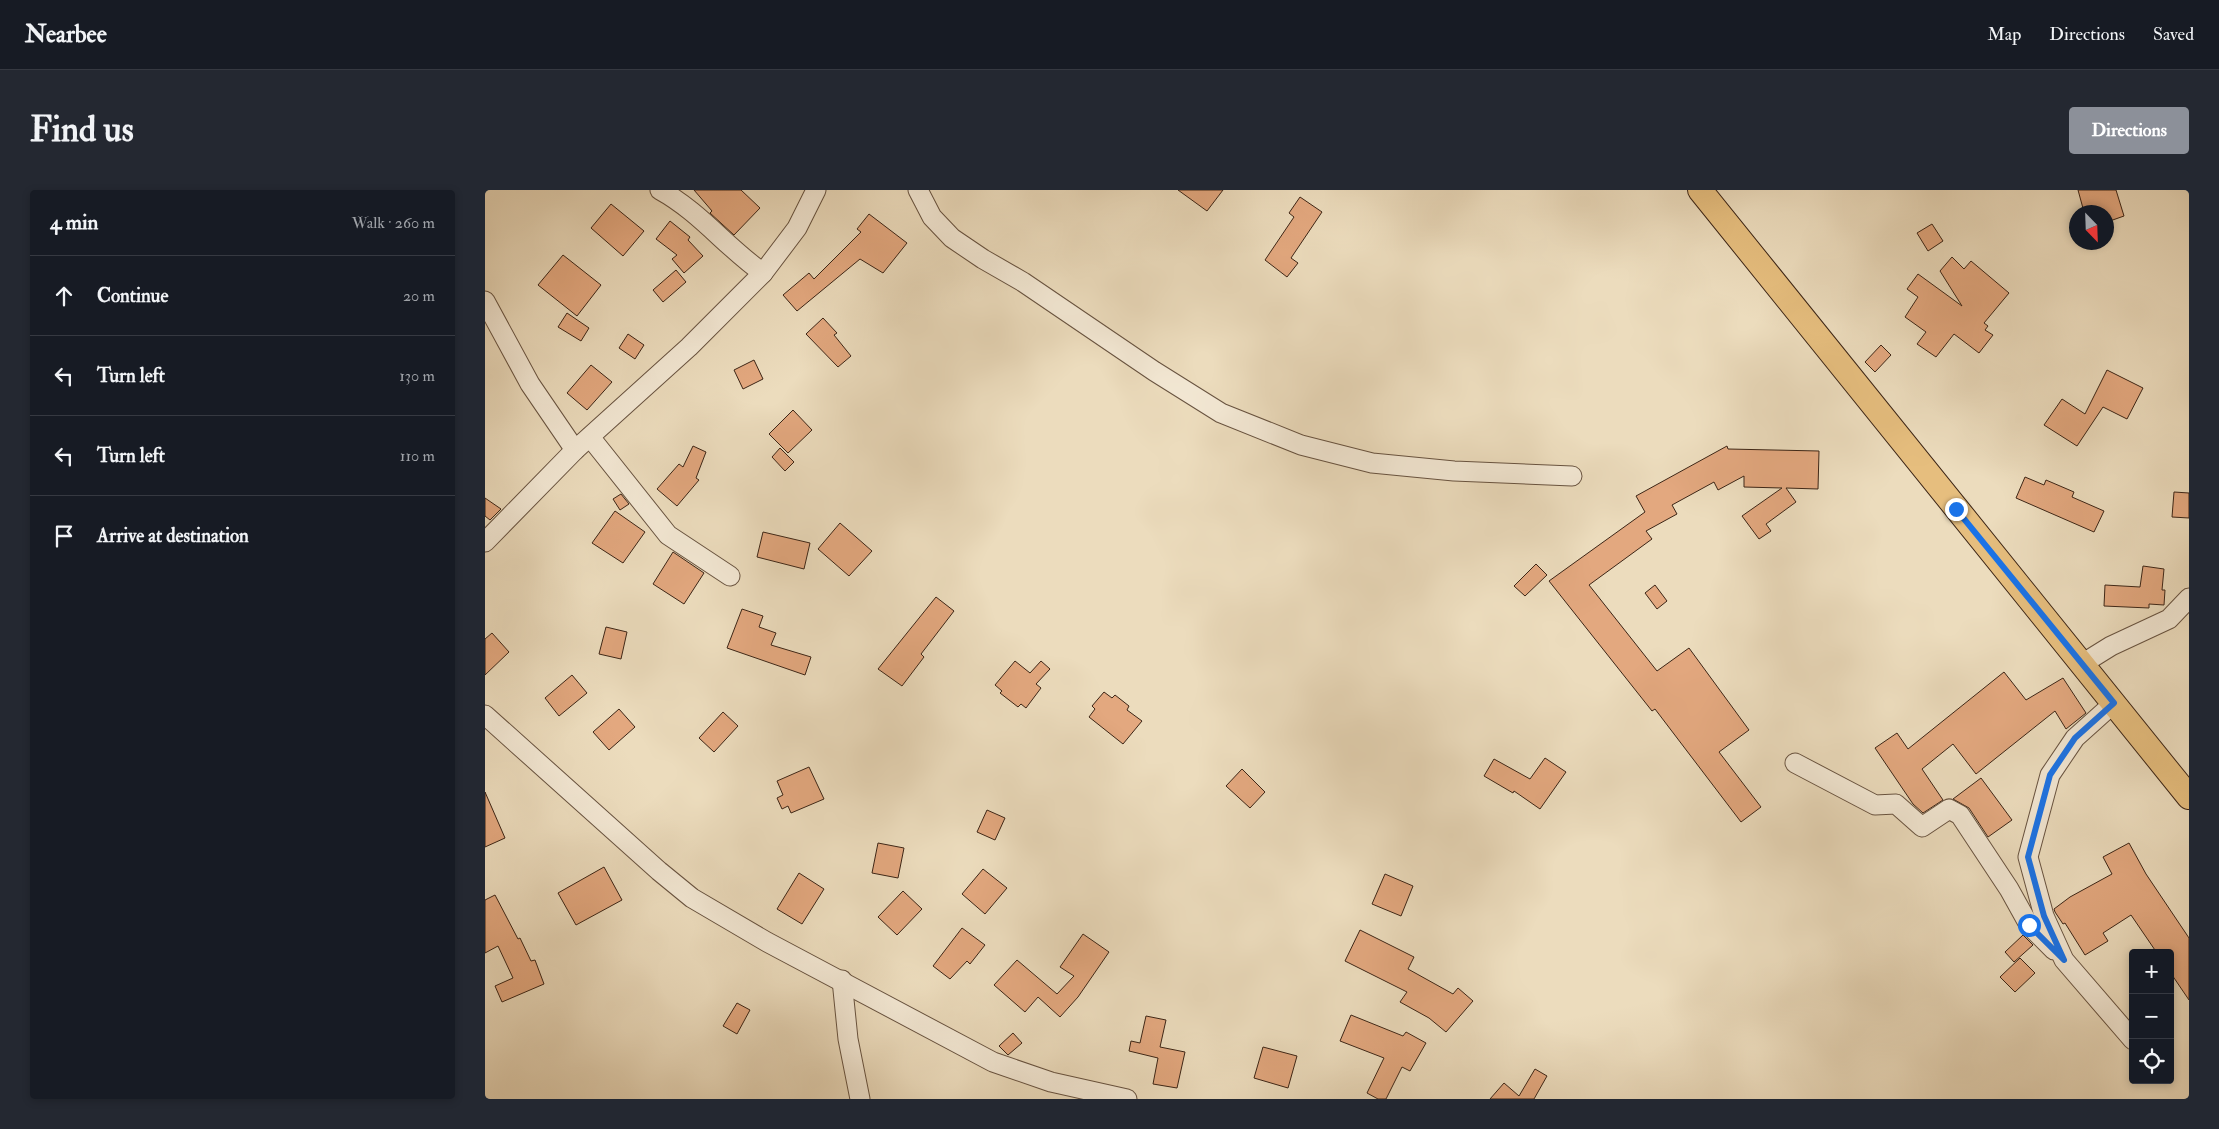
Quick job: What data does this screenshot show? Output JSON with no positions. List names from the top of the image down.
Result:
{
  "north": "bottom right",
  "page": {
    "header": "Nearbee",
    "nav": ["Map", "Directions", "Saved"],
    "buttons": "Directions",
    "title": "Find us",
    "heading": ["4 min", "Walk · 260 m"],
    "list": [
      ["Continue", "20 m"],
      ["Turn left", "130 m"],
      ["Turn left", "110 m"],
      "Arrive at destination"
    ],
    "map_buttons": ["+", "−"]
  }
}
